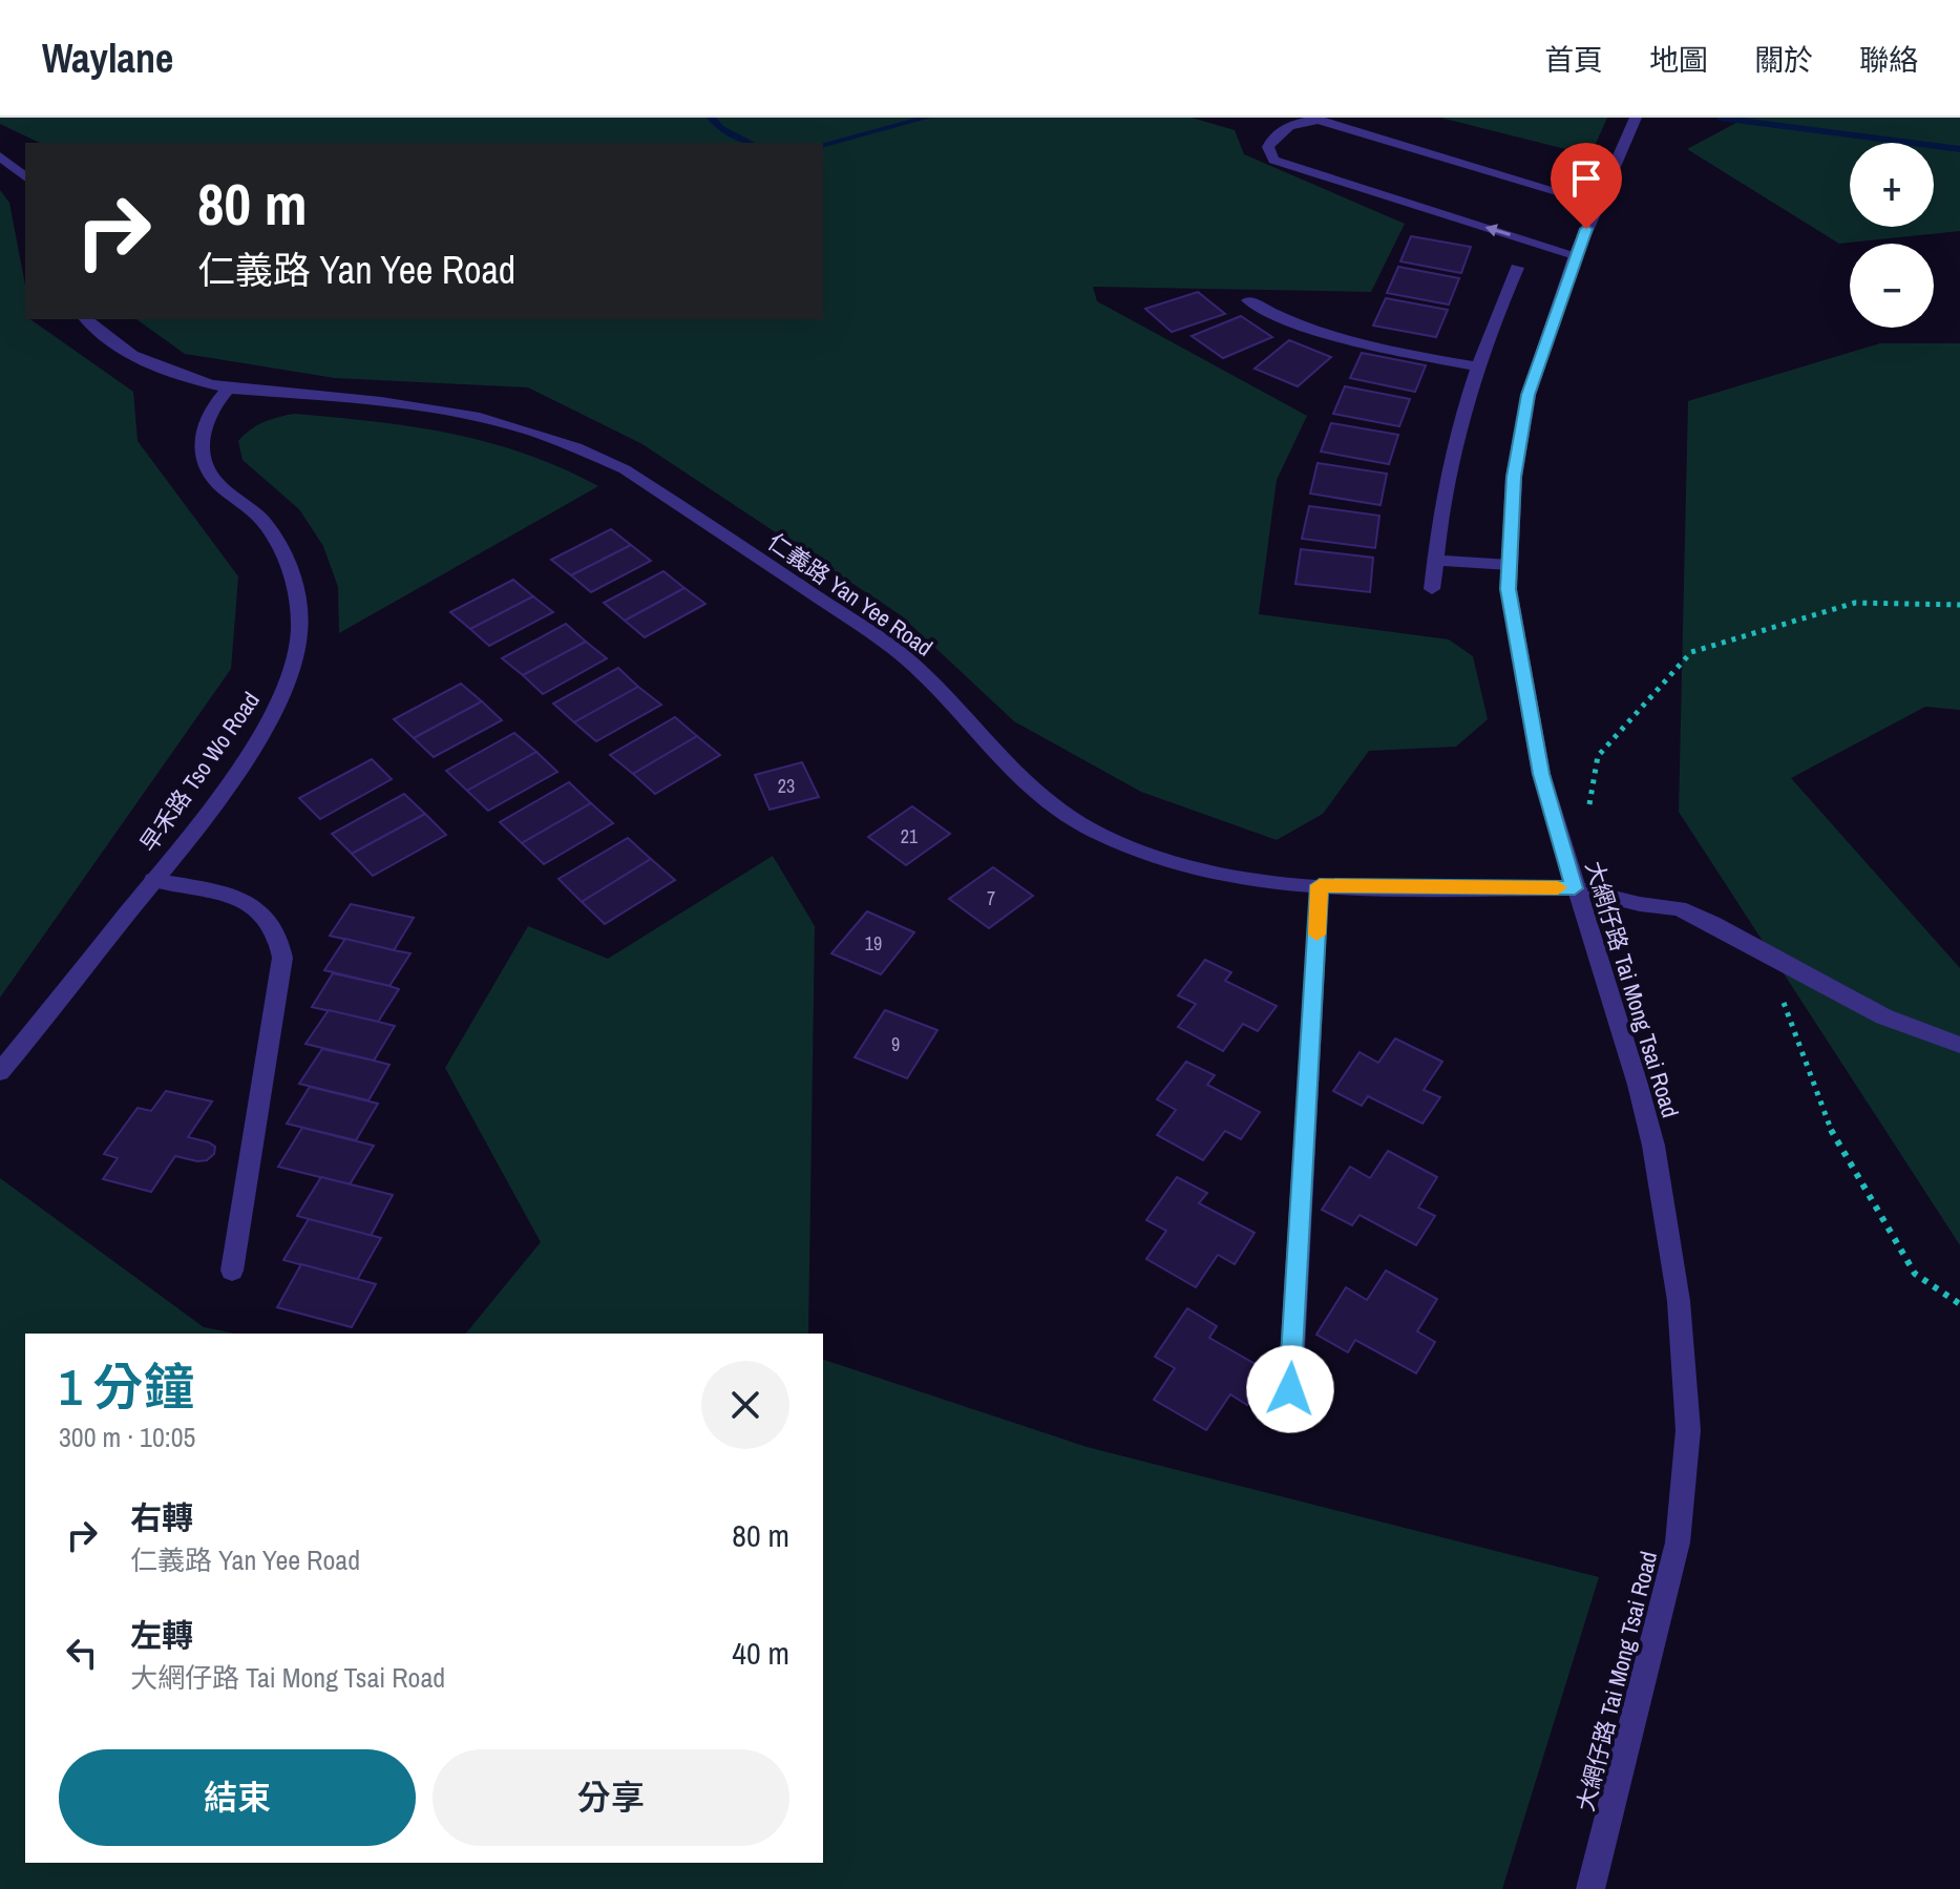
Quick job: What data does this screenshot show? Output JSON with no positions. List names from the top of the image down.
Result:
{
  "streets": {
    "street": ["仁義路 Yan Yee Road", "早禾路 Tso Wo Road", "大網仔路 Tai Mong Tsai Road"]
  },
  "crossings": [
    ["仁義路 Yan Yee Road", "早禾路 Tso Wo Road"],
    ["仁義路 Yan Yee Road", "大網仔路 Tai Mong Tsai Road"]
  ],
  "house_numbers": [
    "23",
    "21",
    "7",
    "19",
    "9"
  ],
  "page": {
    "header": "Waylane",
    "nav": [
      "首頁",
      "地圖",
      "關於",
      "聯絡"
    ],
    "map_buttons": ["+", "−"],
    "turn": ["80 m", "仁義路 Yan Yee Road"],
    "heading": ["1 分鐘", "300 m · 10:05"],
    "list": [
      {
        "name": "右轉",
        "note": "仁義路 Yan Yee Road",
        "value": "80 m"
      },
      {
        "name": "左轉",
        "note": "大網仔路 Tai Mong Tsai Road",
        "value": "40 m"
      }
    ],
    "buttons": ["結束", "分享"]
  }
}
